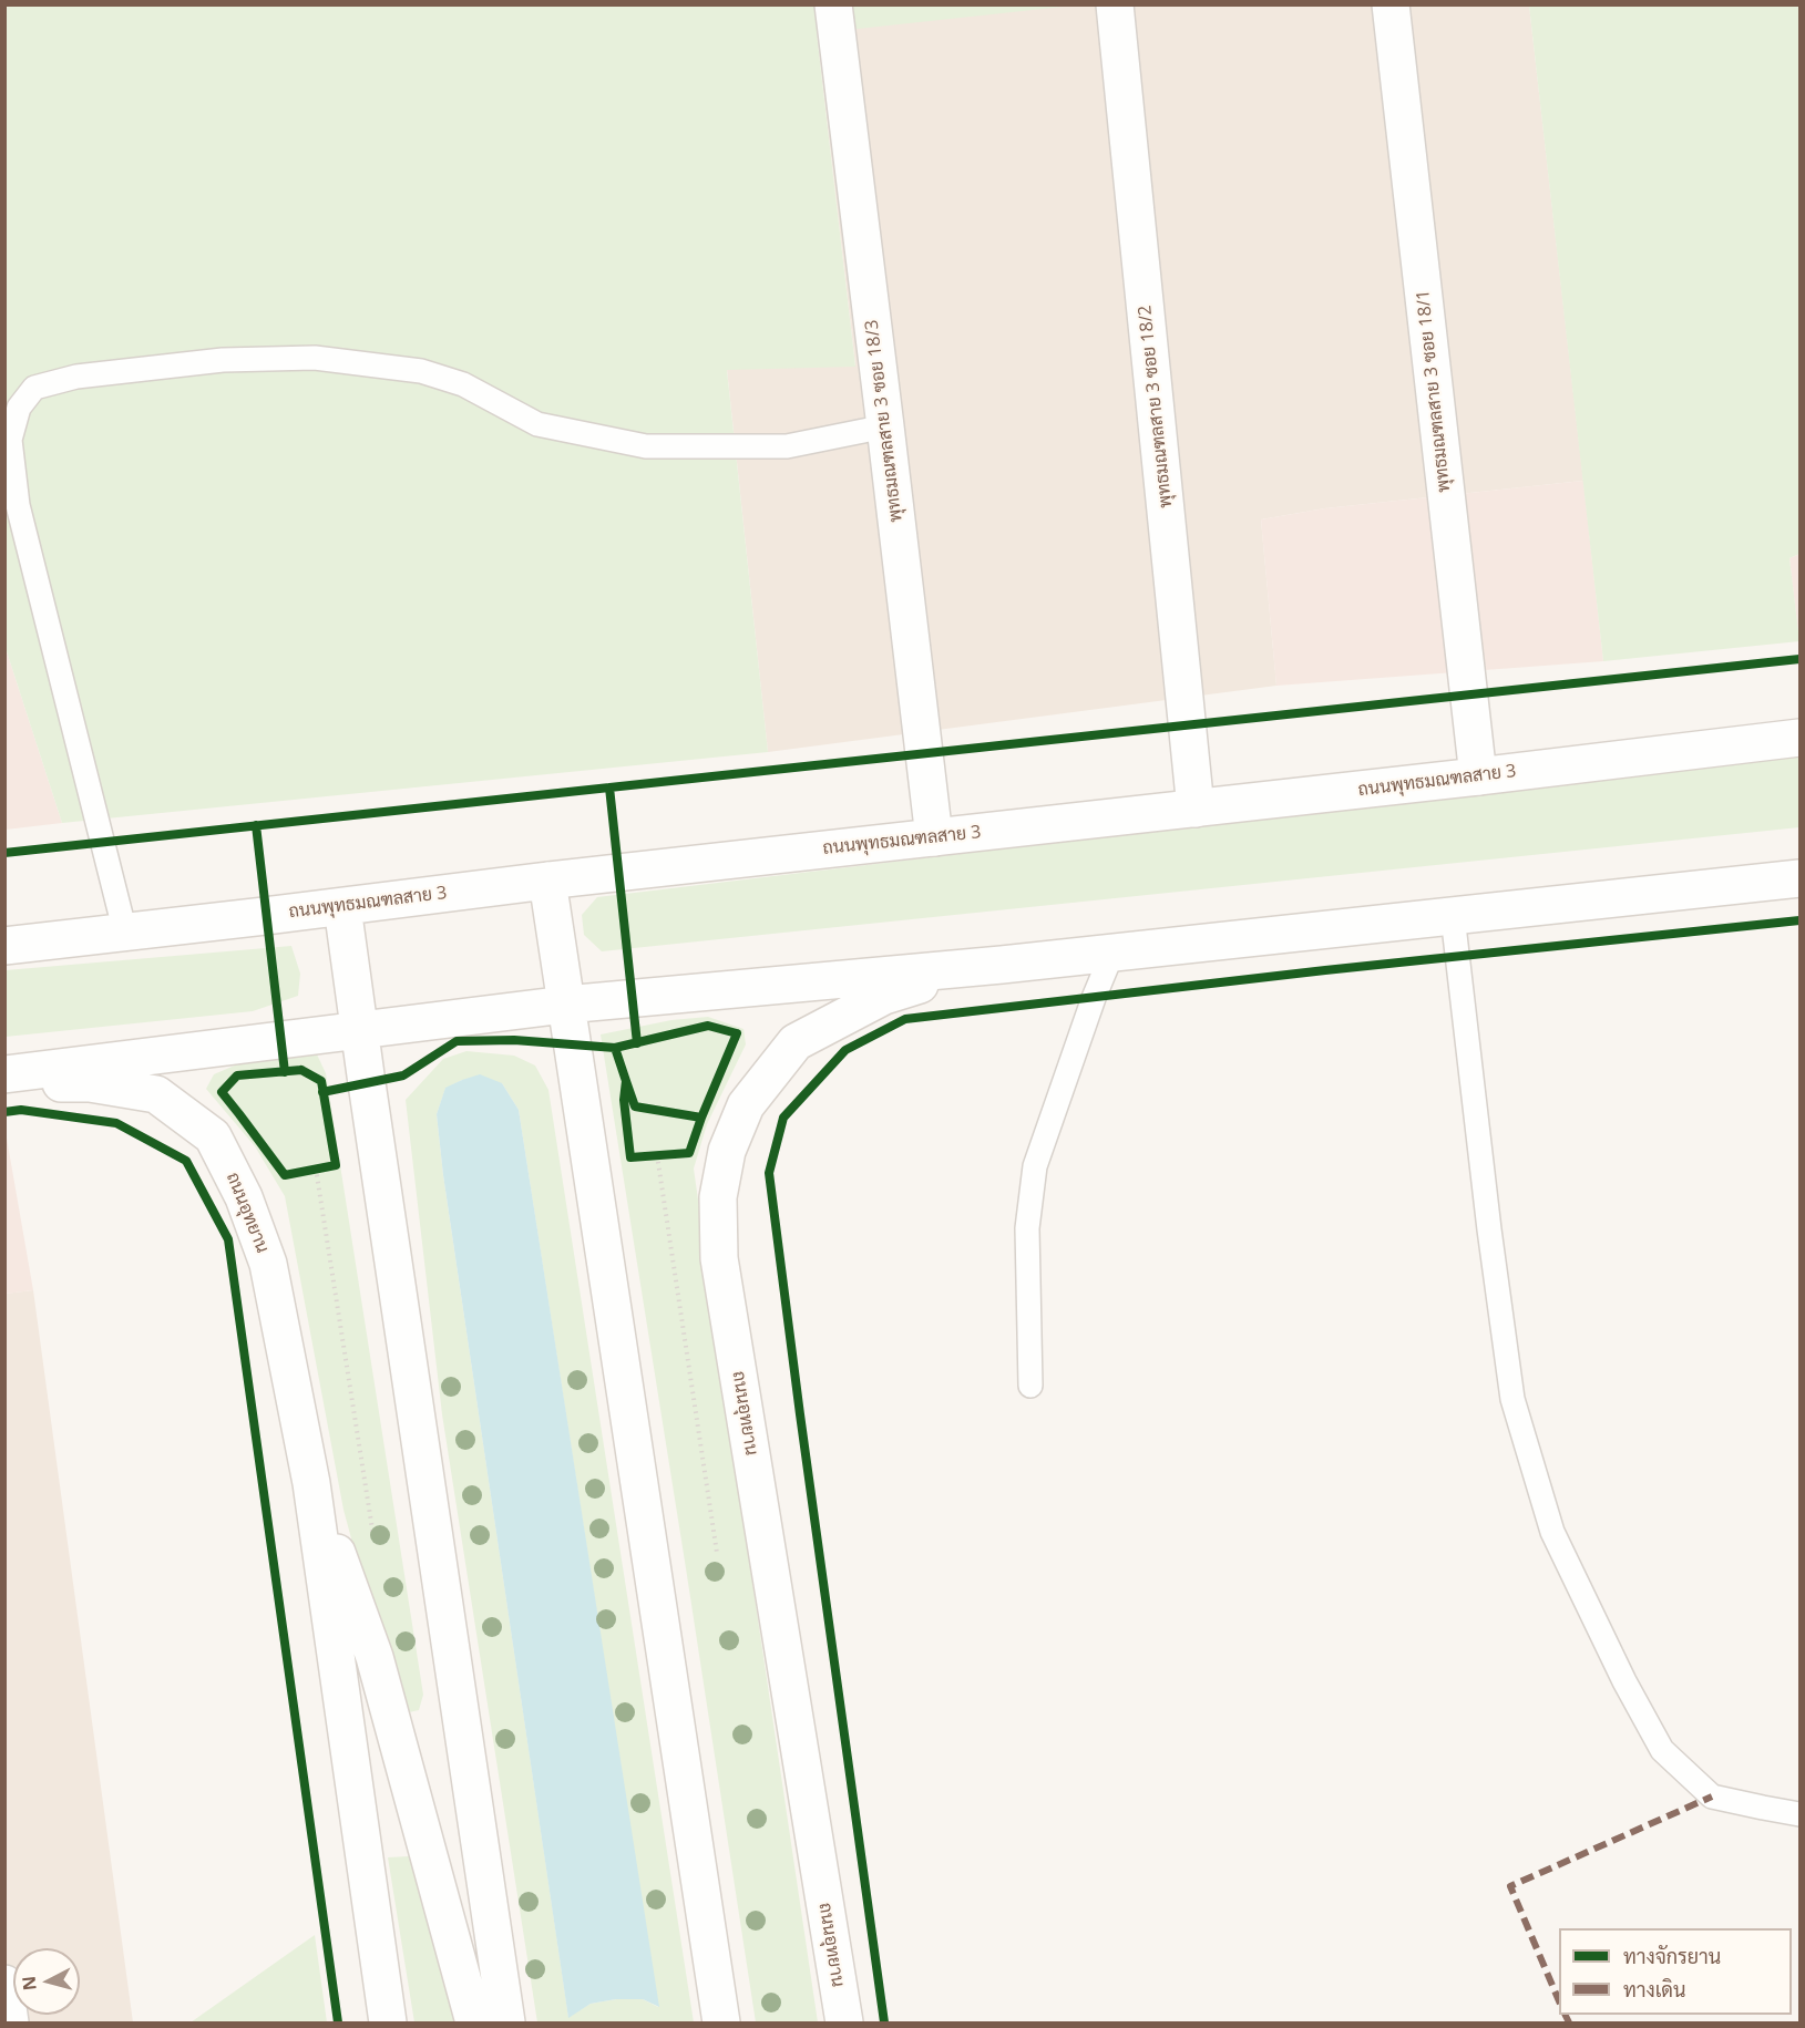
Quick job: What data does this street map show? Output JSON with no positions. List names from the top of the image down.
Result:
{
  "streets": {
    "main road": [
      "พุทธมณฑลสาย 3 ซอย 18/1",
      "พุทธมณฑลสาย 3 ซอย 18/2",
      "พุทธมณฑลสาย 3 ซอย 18/3",
      "ถนนพุทธมณฑลสาย 3",
      "ถนนอุทยาน"
    ]
  },
  "crossings": [
    ["พุทธมณฑลสาย 3 ซอย 18/1", "ถนนพุทธมณฑลสาย 3"],
    ["พุทธมณฑลสาย 3 ซอย 18/2", "ถนนพุทธมณฑลสาย 3"],
    ["พุทธมณฑลสาย 3 ซอย 18/3", "ถนนพุทธมณฑลสาย 3"]
  ],
  "legend": ["ทางจักรยาน", "ทางเดิน"],
  "north": "left"
}
